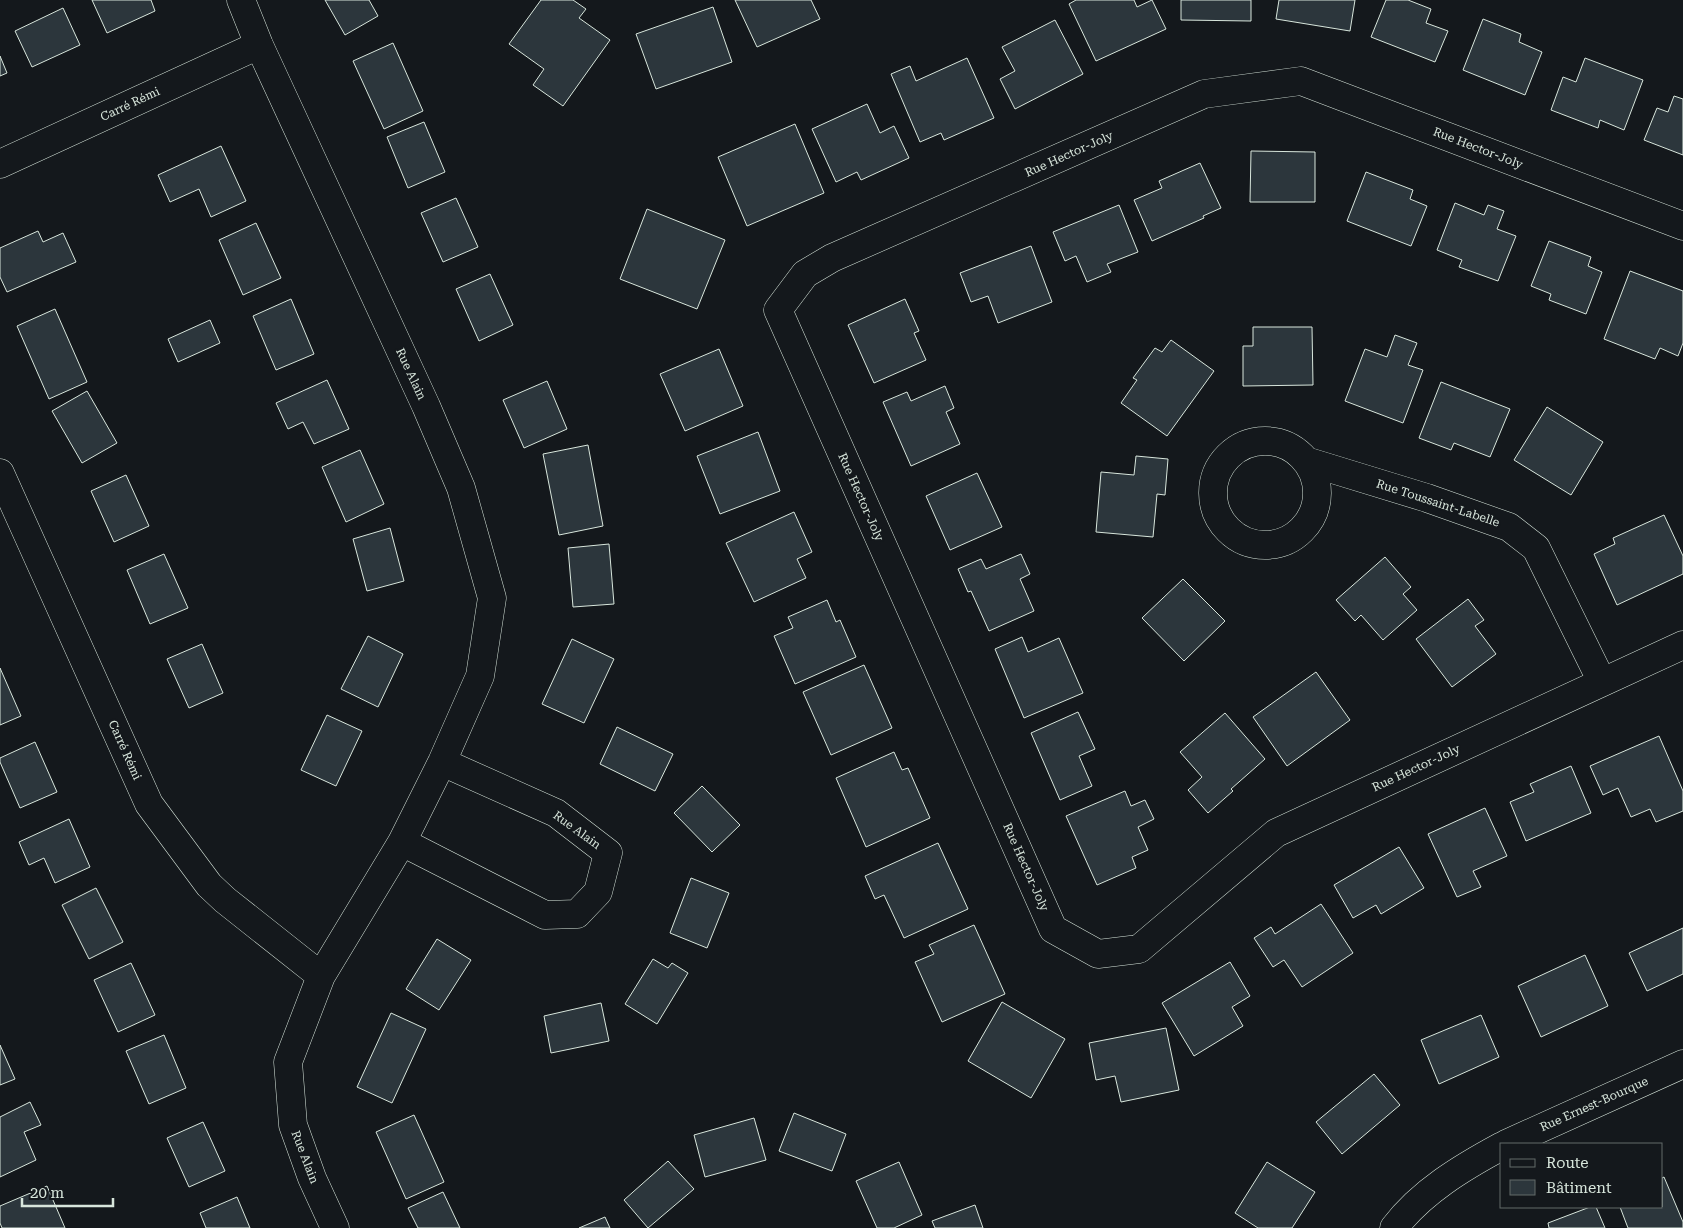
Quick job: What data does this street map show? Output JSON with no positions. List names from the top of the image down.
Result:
{
  "streets": {
    "street": [
      "Carré Rémi",
      "Rue Hector-Joly",
      "Rue Alain",
      "Rue Toussaint-Labelle",
      "Rue Ernest-Bourque"
    ]
  },
  "crossings": [
    ["Carré Rémi", "Rue Alain"],
    ["Rue Hector-Joly", "Rue Toussaint-Labelle"]
  ],
  "legend": ["Route", "Bâtiment"],
  "scale_bar": "20 m"
}
